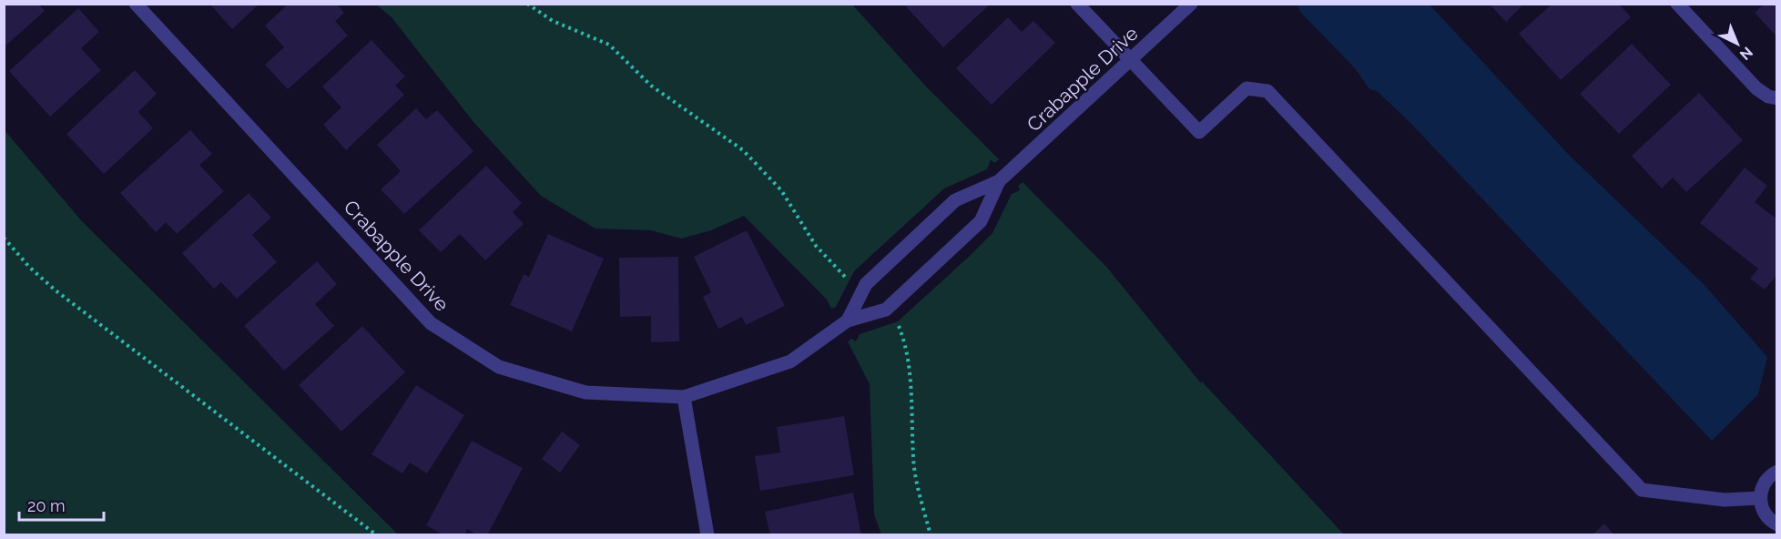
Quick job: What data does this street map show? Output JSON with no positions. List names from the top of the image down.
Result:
{
  "streets": {
    "street": ["Crabapple Drive"]
  },
  "scale_bar": "20 m",
  "north": "bottom right"
}
